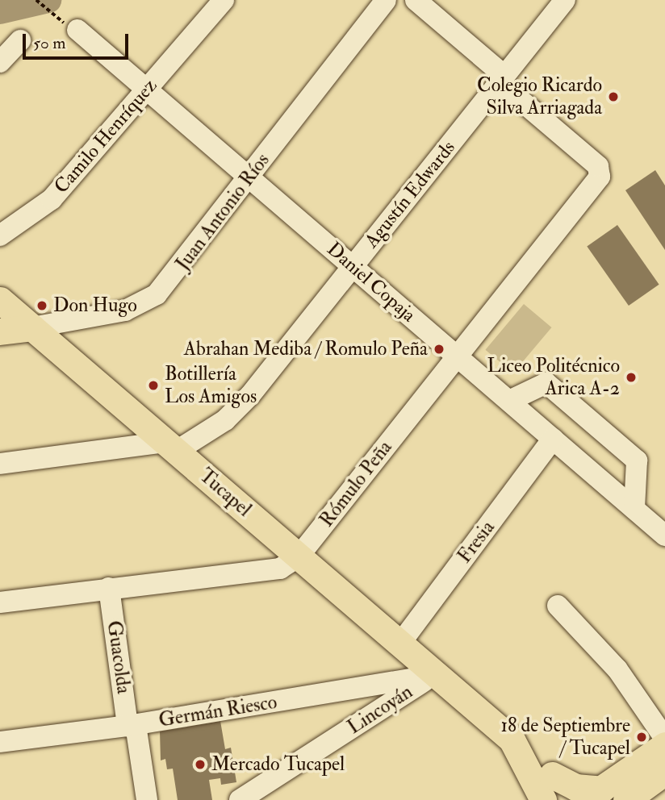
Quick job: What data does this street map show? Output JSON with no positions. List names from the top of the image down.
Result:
{
  "streets": {
    "main road": ["Juan Antonio Ríos", "Tucapel"],
    "street": [
      "Camilo Henríquez",
      "Agustín Edwards",
      "Daniel Copaja",
      "Rómulo Peña",
      "Fresia",
      "Guacolda",
      "Lincoyán",
      "Germán Riesco"
    ]
  },
  "crossings": [
    ["Camilo Henríquez", "Daniel Copaja"],
    ["Agustín Edwards", "Daniel Copaja"],
    ["Agustín Edwards", "Rómulo Peña"],
    ["Agustín Edwards", "Tucapel"],
    ["Juan Antonio Ríos", "Daniel Copaja"],
    ["Juan Antonio Ríos", "Tucapel"],
    ["Daniel Copaja", "Rómulo Peña"],
    ["Daniel Copaja", "Fresia"],
    ["Rómulo Peña", "Tucapel"],
    ["Rómulo Peña", "Guacolda"],
    ["Tucapel", "Fresia"],
    ["Tucapel", "Lincoyán"],
    ["Tucapel", "Germán Riesco"],
    ["Guacolda", "Germán Riesco"],
    ["Lincoyán", "Germán Riesco"]
  ],
  "places": [
    "Colegio Ricardo Silva Arriagada",
    "Don Hugo",
    "Abrahan Mediba / Romulo Peña",
    "Liceo Politécnico Arica A-2",
    "Botillería Los Amigos",
    "18 de Septiembre / Tucapel",
    "Mercado Tucapel"
  ],
  "scale_bar": "50 m"
}
